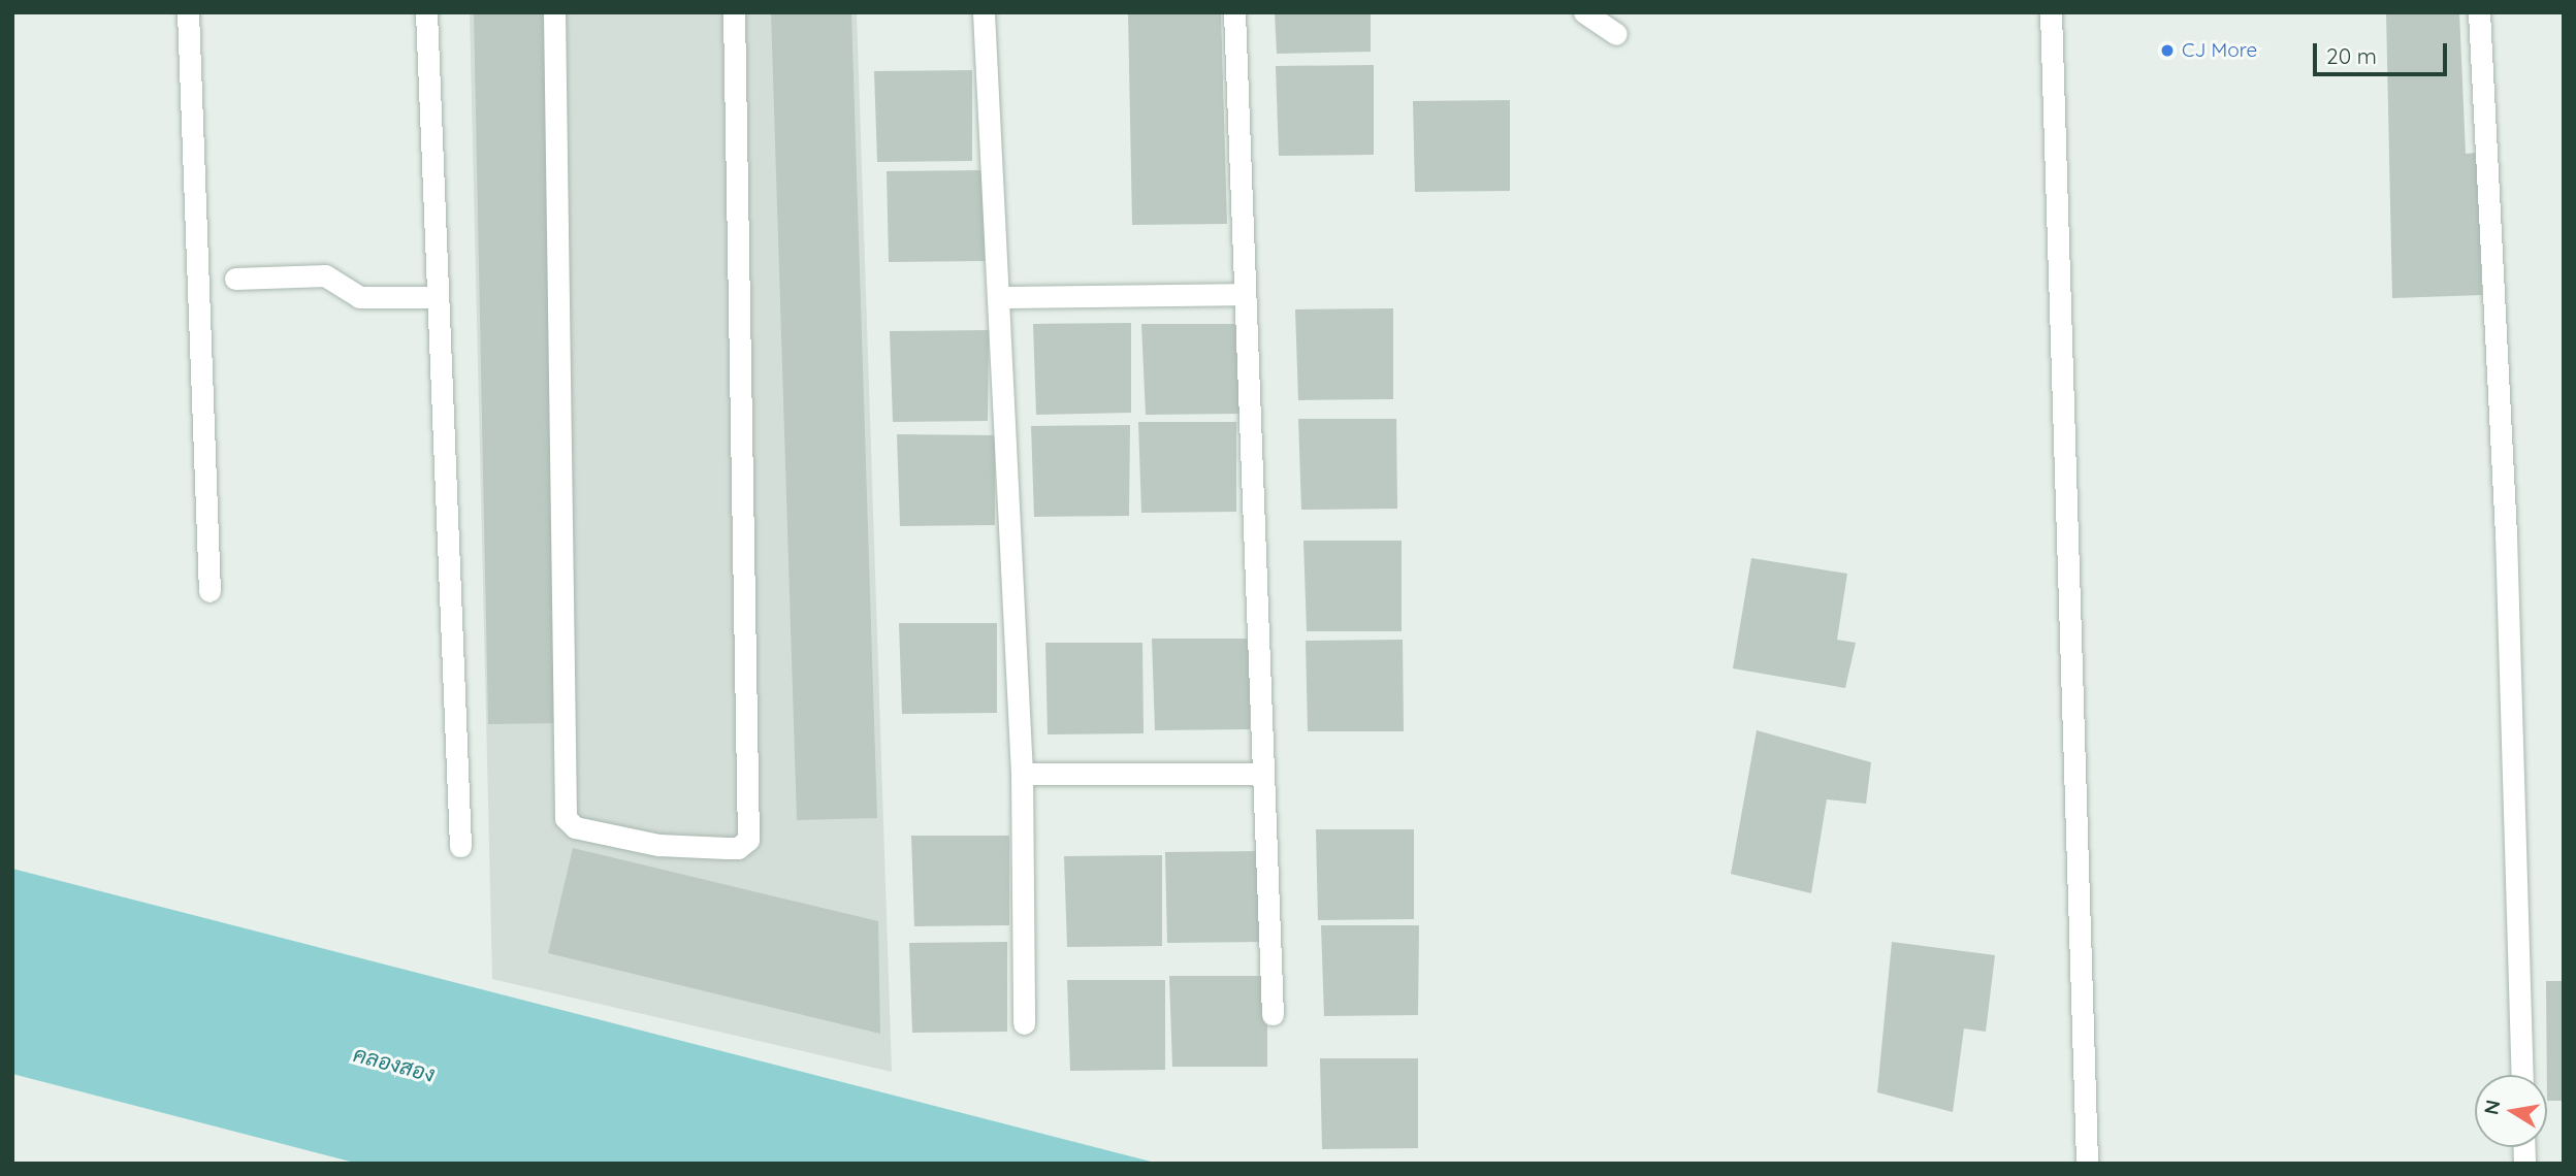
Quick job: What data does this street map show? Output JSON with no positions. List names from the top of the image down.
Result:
{
  "water": ["คลองสอง"],
  "places": ["CJ More"],
  "scale_bar": "20 m",
  "north": "left"
}
